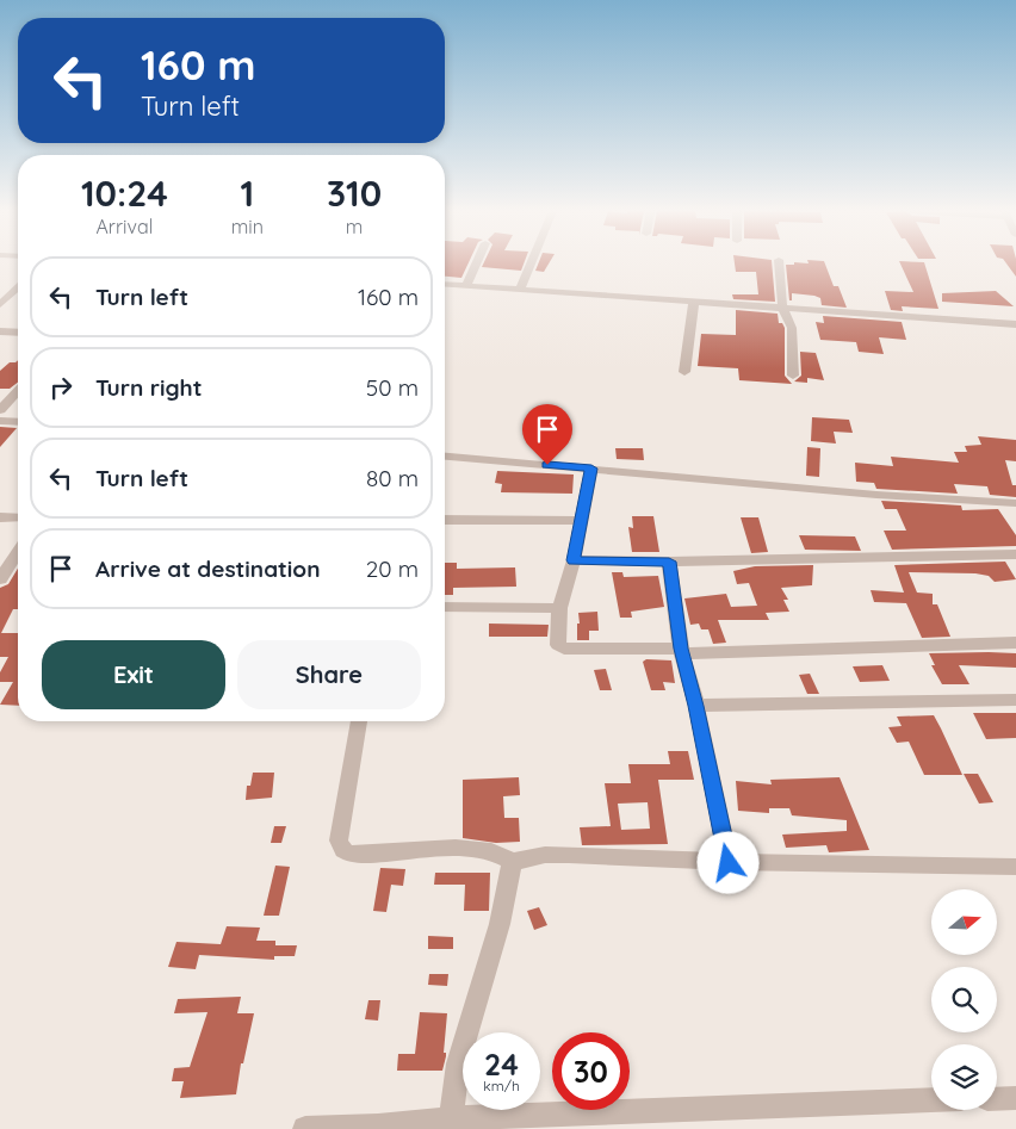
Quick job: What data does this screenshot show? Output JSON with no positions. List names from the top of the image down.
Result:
{
  "north": "right",
  "page": {
    "turn": ["160 m", "Turn left"],
    "eta": [
      "10:24",
      "Arrival",
      "1",
      "min",
      "310",
      "m"
    ],
    "list": [
      {
        "name": "Turn left",
        "value": "160 m"
      },
      {
        "name": "Turn right",
        "value": "50 m"
      },
      {
        "name": "Turn left",
        "value": "80 m"
      },
      {
        "name": "Arrive at destination",
        "value": "20 m"
      }
    ],
    "buttons": ["Exit", "Share"],
    "speed": "24 km/h",
    "limit": "30"
  }
}
